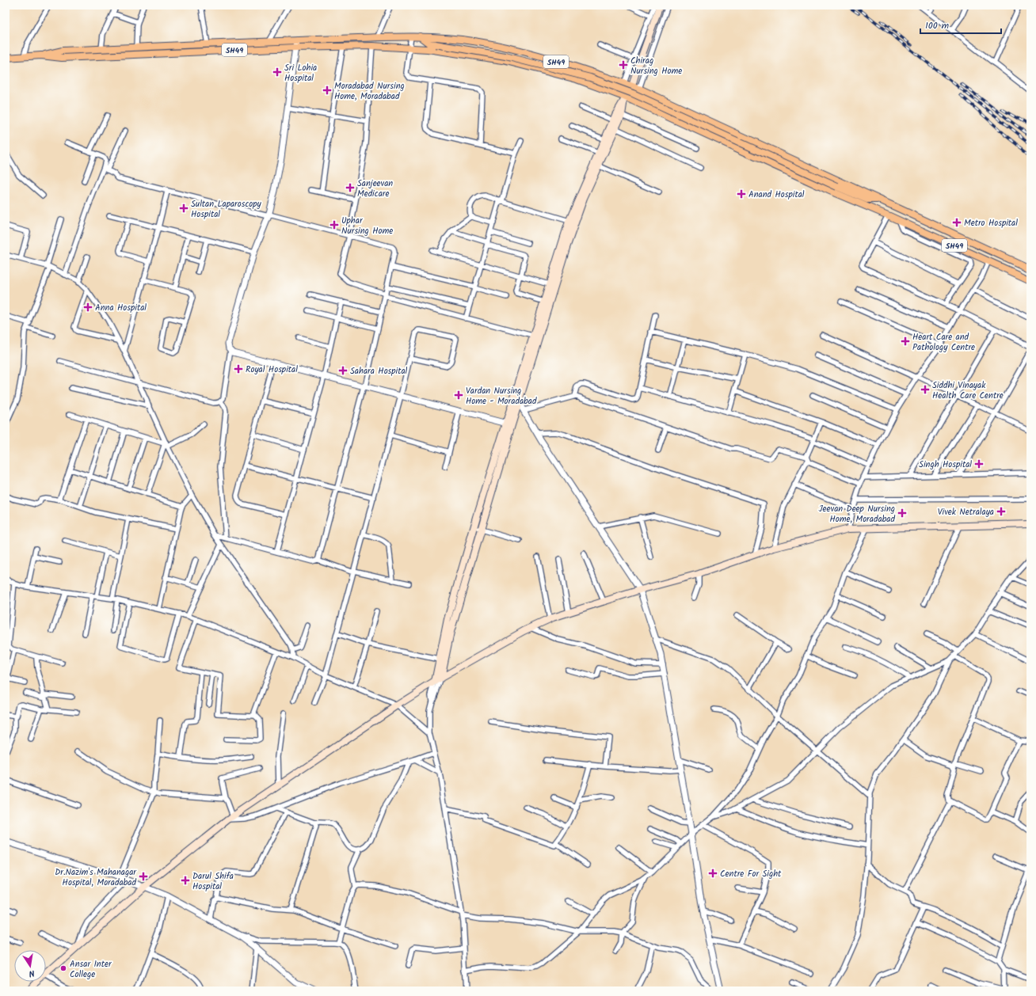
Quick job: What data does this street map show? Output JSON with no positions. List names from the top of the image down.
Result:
{
  "streets": {
    "main road": ["SH49"]
  },
  "places": {
    "health": [
      "Chirag Nursing Home",
      "Sri Lohia Hospital",
      "Moradabad Nursing Home, Moradabad",
      "Sanjeevan Medicare",
      "Anand Hospital",
      "Sultan Laparoscopy Hospital",
      "Metro Hospital",
      "Uphar Nursing Home",
      "Anna Hospital",
      "Heart Care and Pathology Centre",
      "Royal Hospital",
      "Sahara Hospital",
      "Siddhi Vinayak Health Care Centre",
      "Vardan Nursing Home - Moradabad",
      "Singh Hospital",
      "Vivek Netralaya",
      "Jeevan Deep Nursing Home, Moradabad",
      "Centre For Sight",
      "Dr.Nazim's Mahanagar Hospital, Moradabad",
      "Darul Shifa Hospital"
    ],
    "other": ["Ansar Inter College"]
  },
  "scale_bar": "100 m",
  "north": "bottom"
}
